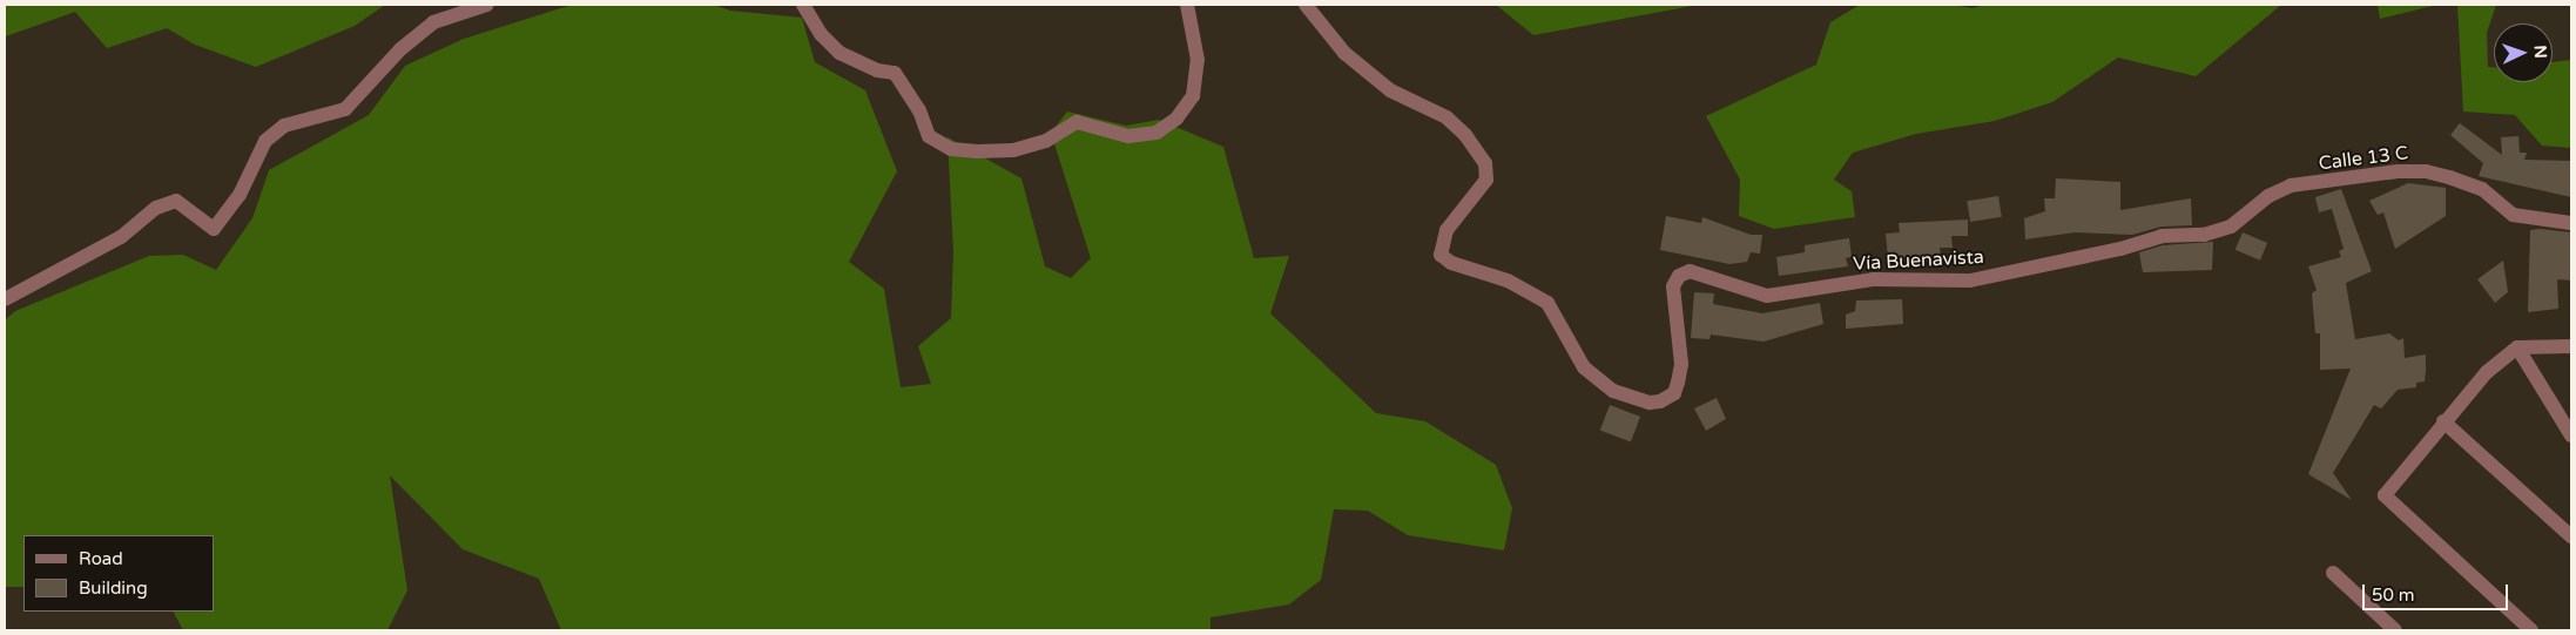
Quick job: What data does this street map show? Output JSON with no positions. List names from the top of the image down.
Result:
{
  "streets": {
    "street": ["Calle 13 C", "Vía Buenavista"]
  },
  "crossings": [
    ["Calle 13 C", "Vía Buenavista"]
  ],
  "legend": ["Road", "Building"],
  "scale_bar": "50 m",
  "north": "right"
}
